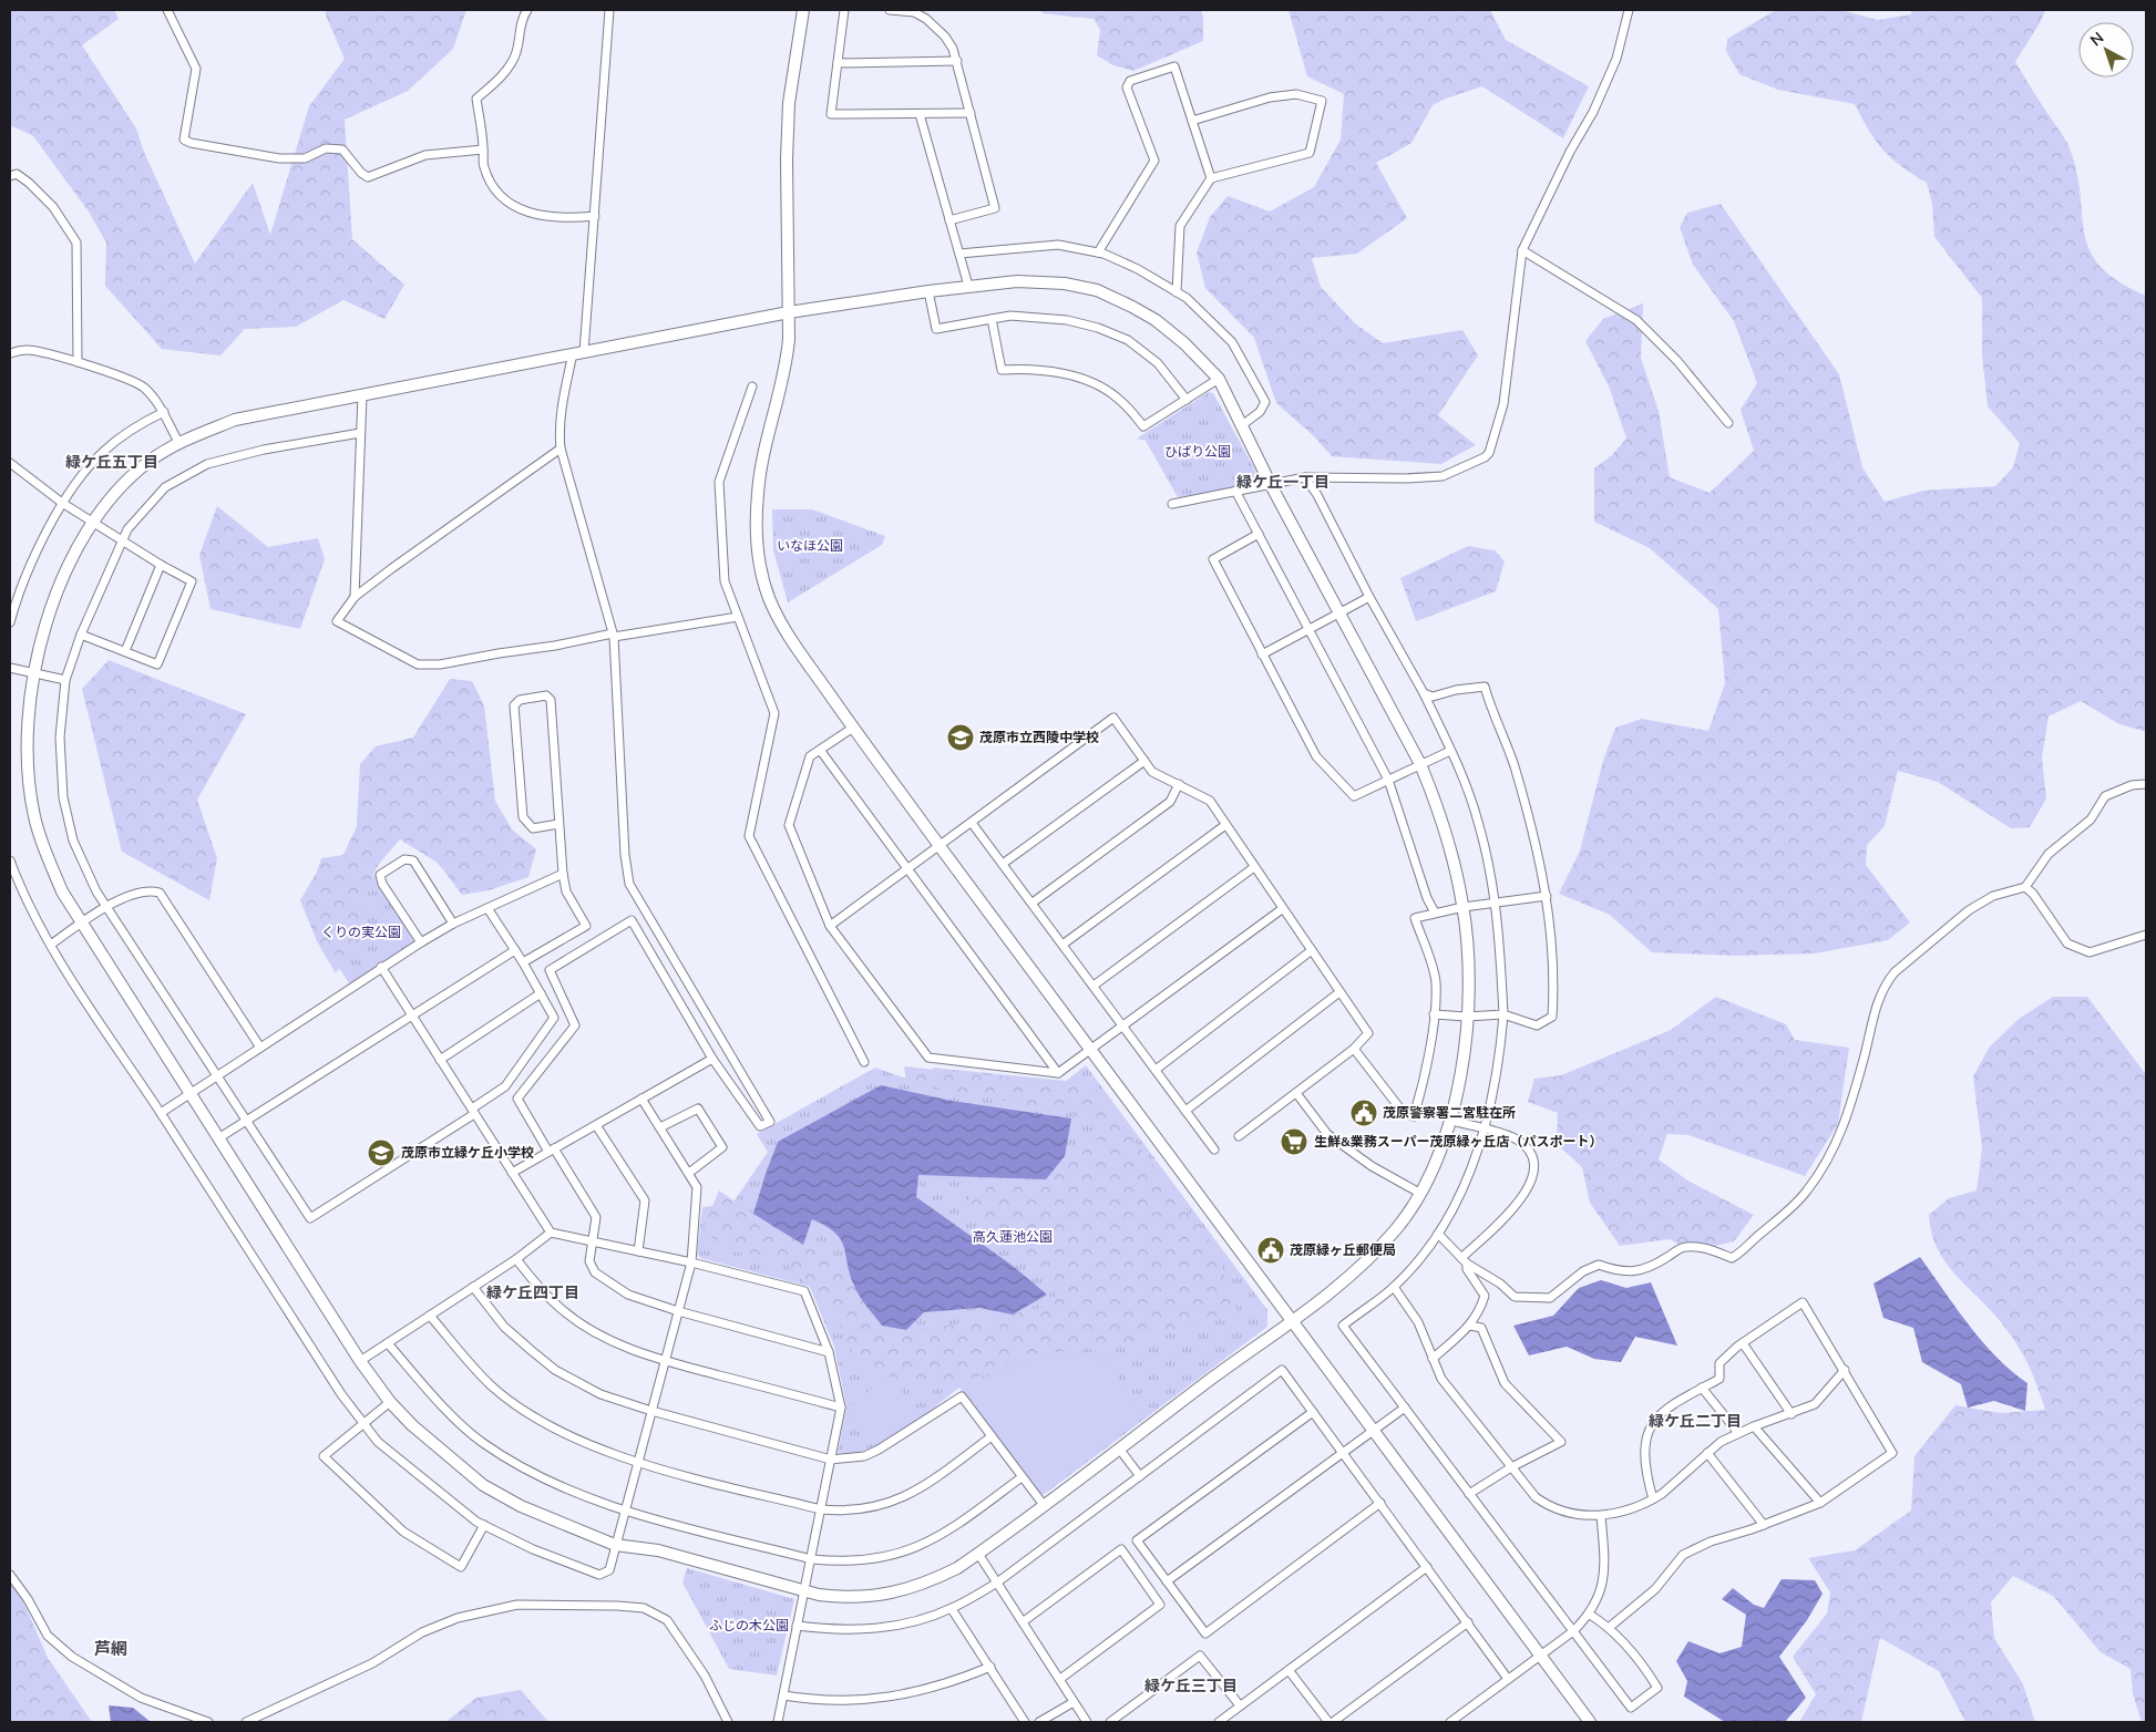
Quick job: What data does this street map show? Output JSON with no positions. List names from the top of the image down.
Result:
{
  "districts": [
    "緑ケ丘五丁目",
    "緑ケ丘一丁目",
    "緑ケ丘四丁目",
    "緑ケ丘二丁目",
    "芦網",
    "緑ケ丘三丁目"
  ],
  "parks": [
    "ひばり公園",
    "いなほ公園",
    "くりの実公園",
    "高久蓮池公園",
    "ふじの木公園"
  ],
  "places": {
    "school or university": ["茂原市立西陵中学校", "茂原市立緑ケ丘小学校"],
    "public building": ["茂原警察署二宮駐在所", "茂原緑ヶ丘郵便局"],
    "supermarket": ["生鮮&業務スーパー茂原緑ヶ丘店（パスポート）"]
  },
  "north": "top left"
}
